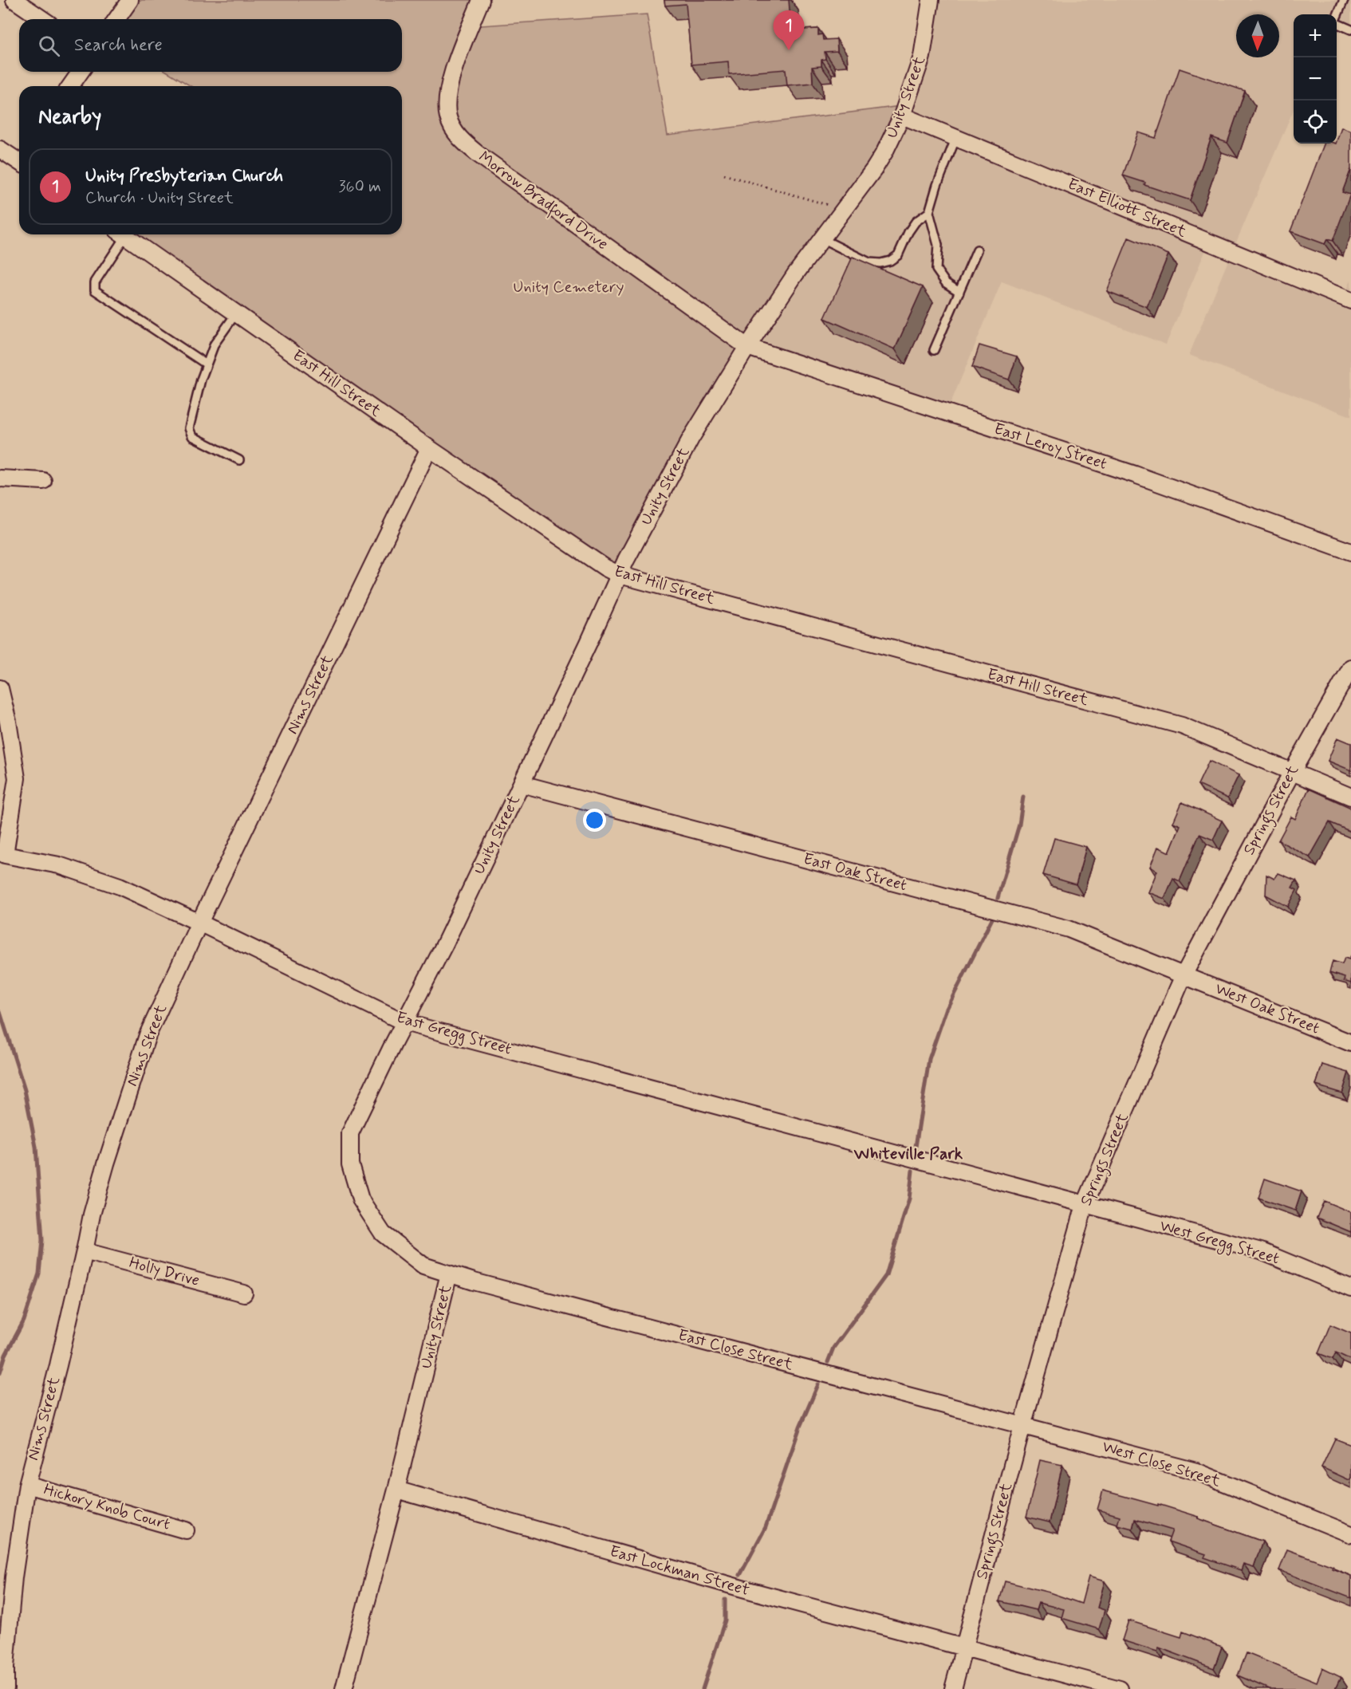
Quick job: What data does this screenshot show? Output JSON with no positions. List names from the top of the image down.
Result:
{
  "streets": {
    "street": [
      "Unity Street",
      "Morrow Bradford Drive",
      "East Elliott Street",
      "East Hill Street",
      "East Leroy Street",
      "Nims Street",
      "Springs Street",
      "East Oak Street",
      "West Oak Street",
      "East Gregg Street",
      "West Gregg Street",
      "Holly Drive",
      "East Close Street",
      "West Close Street",
      "Hickory Knob Court",
      "East Lockman Street"
    ]
  },
  "crossings": [
    ["Unity Street", "Morrow Bradford Drive"],
    ["Unity Street", "East Elliott Street"],
    ["Unity Street", "East Hill Street"],
    ["Unity Street", "East Leroy Street"],
    ["Unity Street", "East Oak Street"],
    ["Unity Street", "East Gregg Street"],
    ["Unity Street", "East Close Street"],
    ["Unity Street", "East Lockman Street"],
    ["Morrow Bradford Drive", "East Leroy Street"],
    ["East Hill Street", "Nims Street"],
    ["East Hill Street", "Springs Street"],
    ["Nims Street", "East Gregg Street"],
    ["Nims Street", "Holly Drive"],
    ["Nims Street", "Hickory Knob Court"],
    ["Springs Street", "East Oak Street"],
    ["Springs Street", "West Oak Street"],
    ["Springs Street", "East Gregg Street"],
    ["Springs Street", "West Gregg Street"],
    ["Springs Street", "East Close Street"],
    ["Springs Street", "West Close Street"],
    ["Springs Street", "East Lockman Street"],
    ["East Oak Street", "West Oak Street"],
    ["East Gregg Street", "West Gregg Street"],
    ["East Close Street", "West Close Street"]
  ],
  "districts": ["Whiteville Park"],
  "parks": ["Unity Cemetery"],
  "north": "bottom",
  "page": {
    "pins": "1",
    "map_buttons": ["+", "−"],
    "search": "Search here",
    "heading": "Nearby",
    "list": [
      {
        "mark": "1",
        "name": "Unity Presbyterian Church",
        "note": "Church · Unity Street",
        "value": "360 m"
      }
    ]
  }
}
